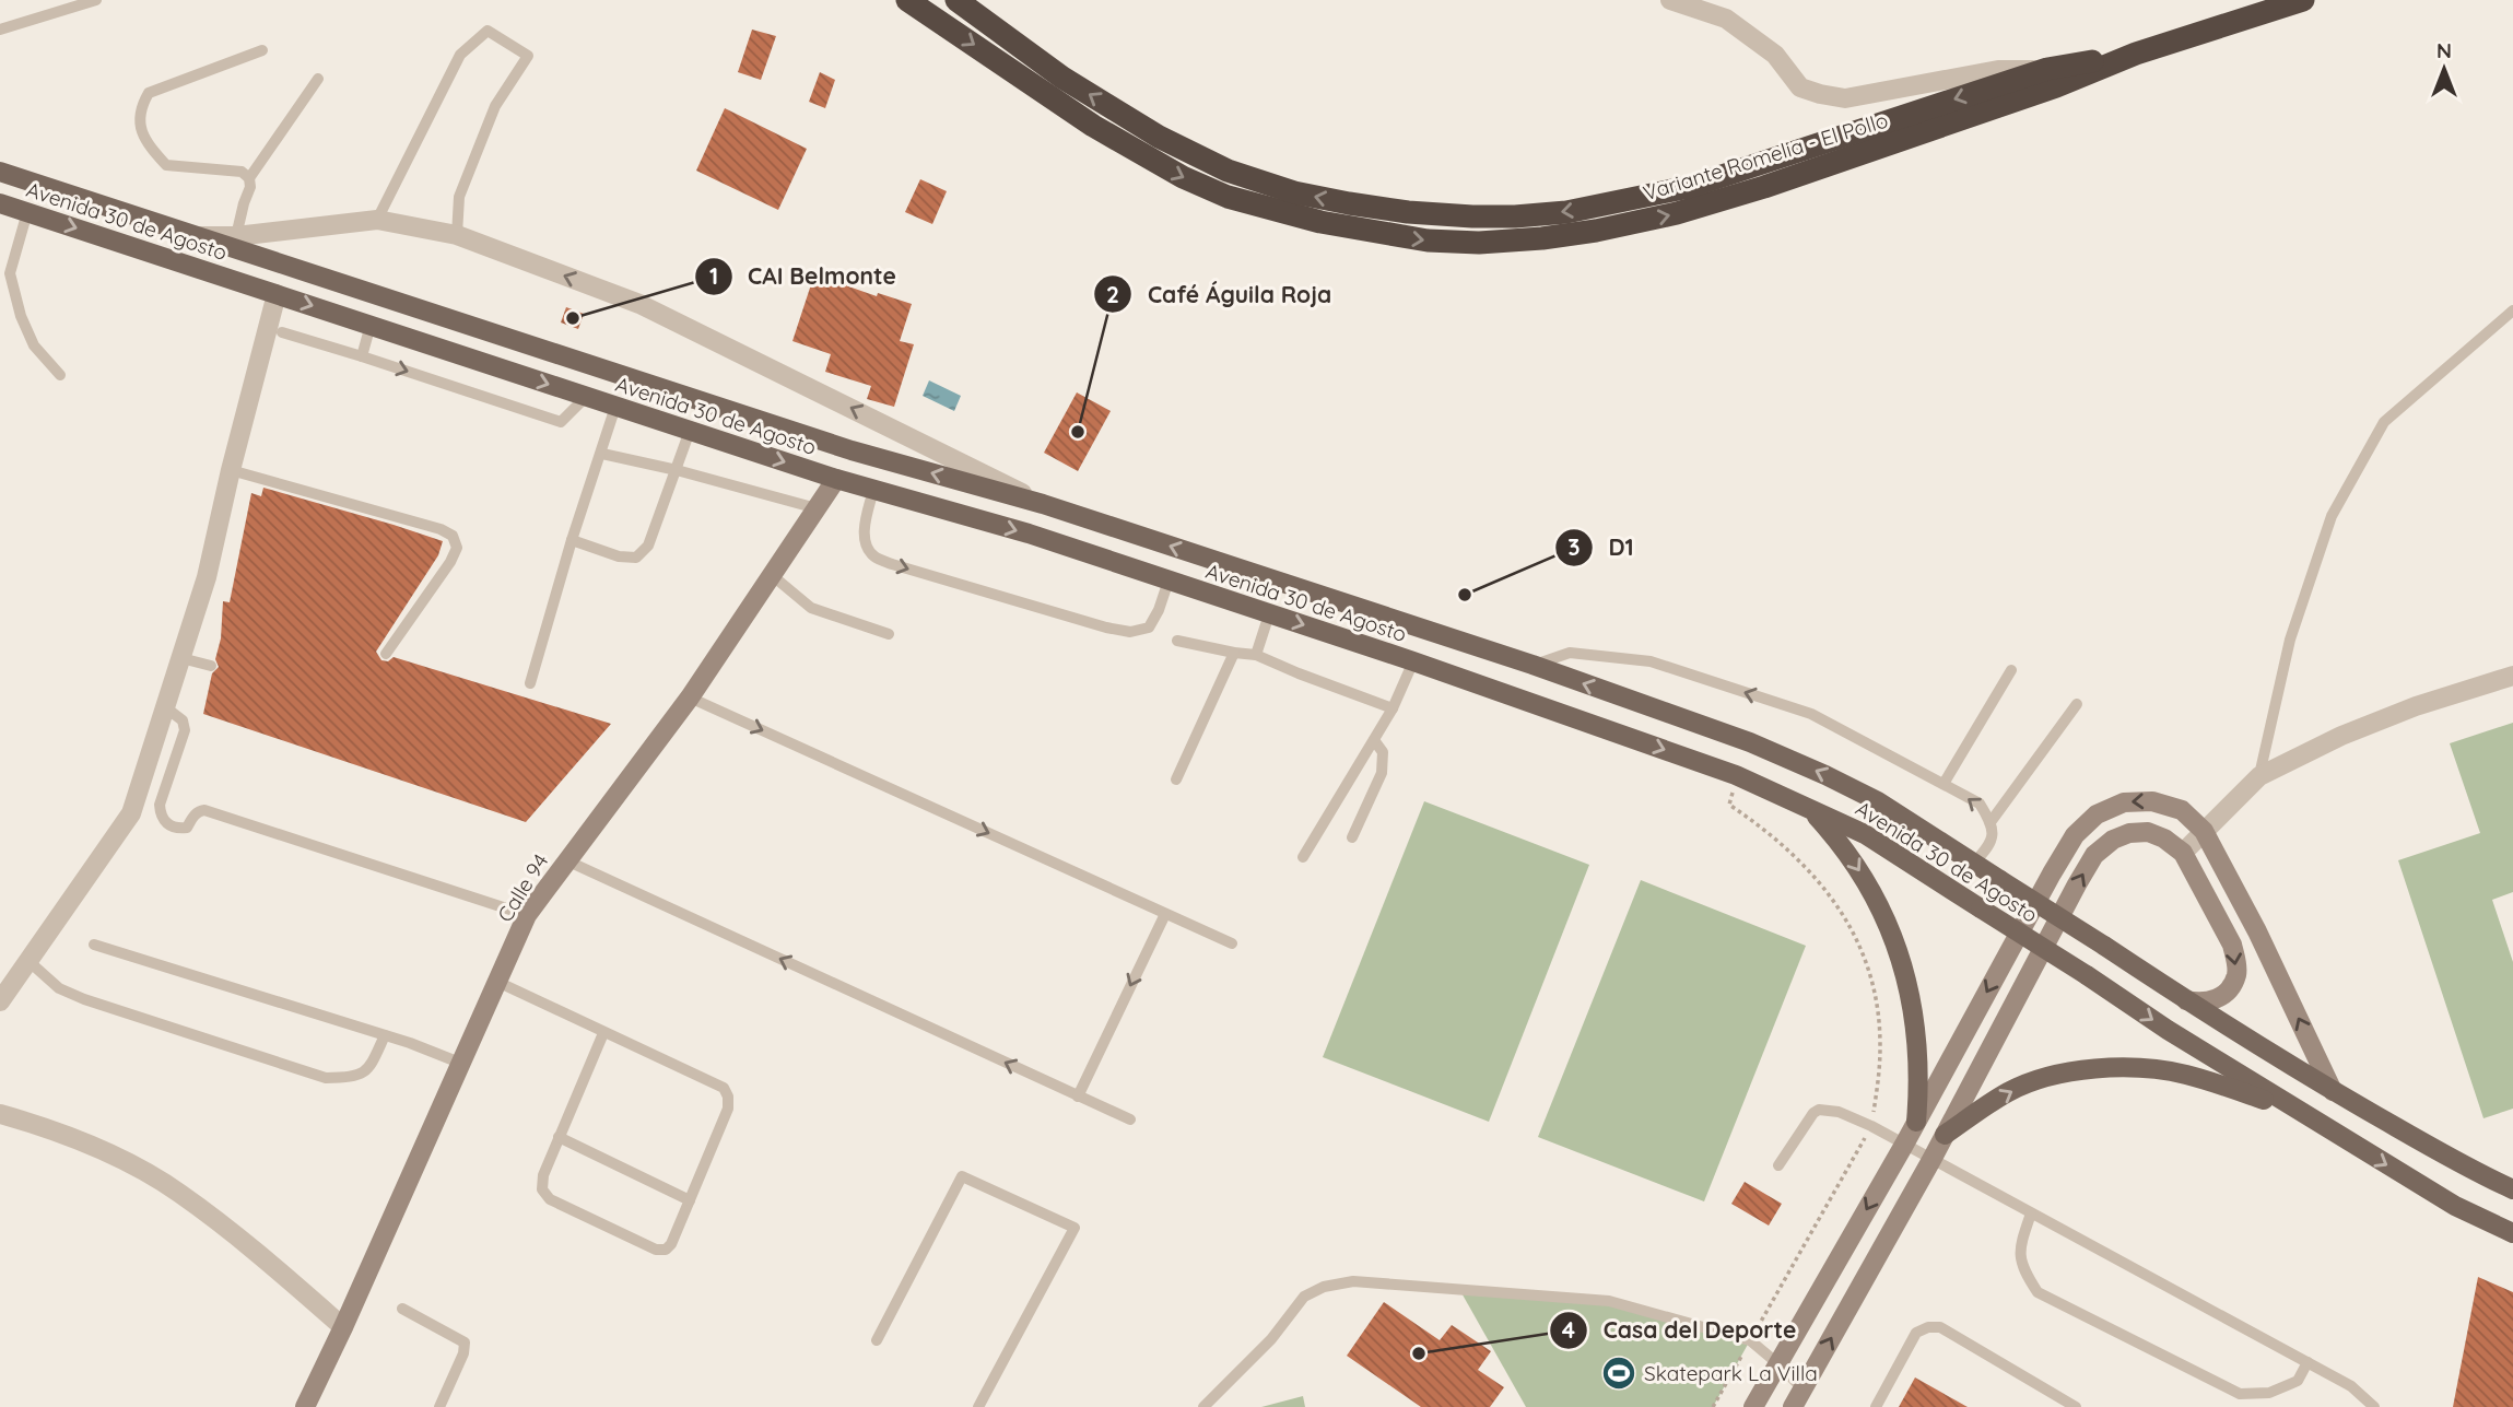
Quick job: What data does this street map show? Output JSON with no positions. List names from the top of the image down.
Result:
{
  "streets": {
    "highway": ["Variante Romelia - El Pollo"],
    "main road": ["Avenida 30 de Agosto"],
    "street": ["Calle 94"]
  },
  "crossings": [
    ["Avenida 30 de Agosto", "Calle 94"]
  ],
  "places": {
    "other": [
      "CAI Belmonte",
      "Café Águila Roja",
      "D1",
      "Casa del Deporte"
    ],
    "sports": ["Skatepark La Villa"]
  },
  "north": "top"
}
